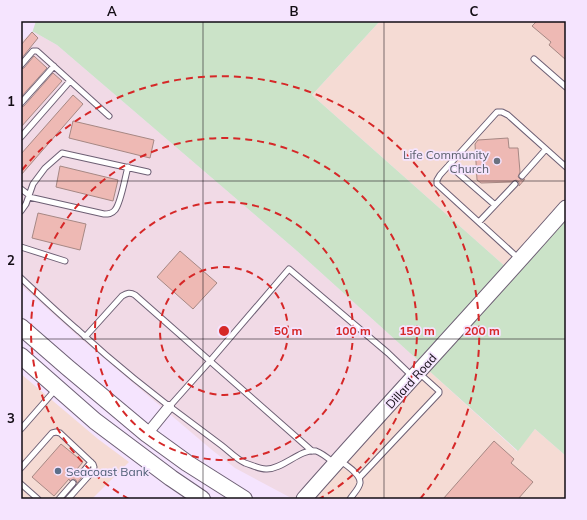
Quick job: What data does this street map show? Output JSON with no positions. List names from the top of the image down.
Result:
{
  "streets": {
    "street": ["Dillard Road"]
  },
  "places": ["Life Community Church", "Seacoast Bank"],
  "grid": {
    "columns": ["A", "B", "C"],
    "rows": ["1", "2", "3"]
  },
  "rings": [
    "50 m",
    "100 m",
    "150 m",
    "200 m"
  ]
}
